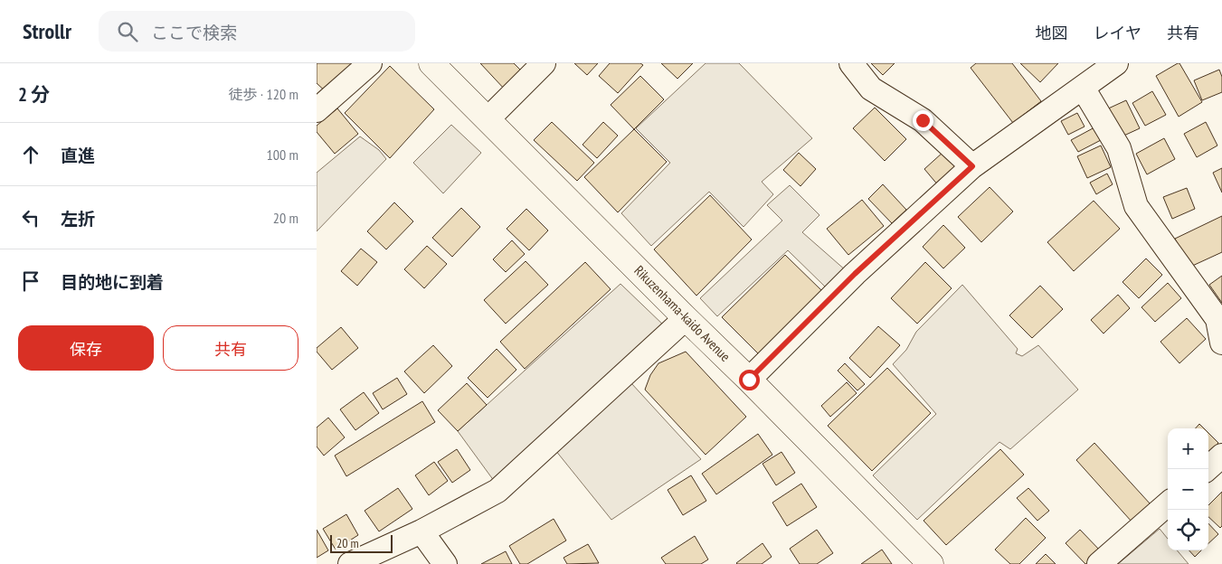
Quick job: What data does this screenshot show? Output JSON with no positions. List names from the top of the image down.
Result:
{
  "streets": {
    "highway": ["Rikuzenhama-kaido Avenue"]
  },
  "scale_bar": "20 m",
  "page": {
    "header": "Strollr",
    "search": "ここで検索",
    "nav": ["地図", "レイヤ", "共有"],
    "heading": ["2 分", "徒歩 · 120 m"],
    "list": [
      ["直進", "100 m"],
      ["左折", "20 m"],
      "目的地に到着"
    ],
    "buttons": ["保存", "共有"],
    "map_buttons": ["+", "−"],
    "scale": "20 m"
  }
}
